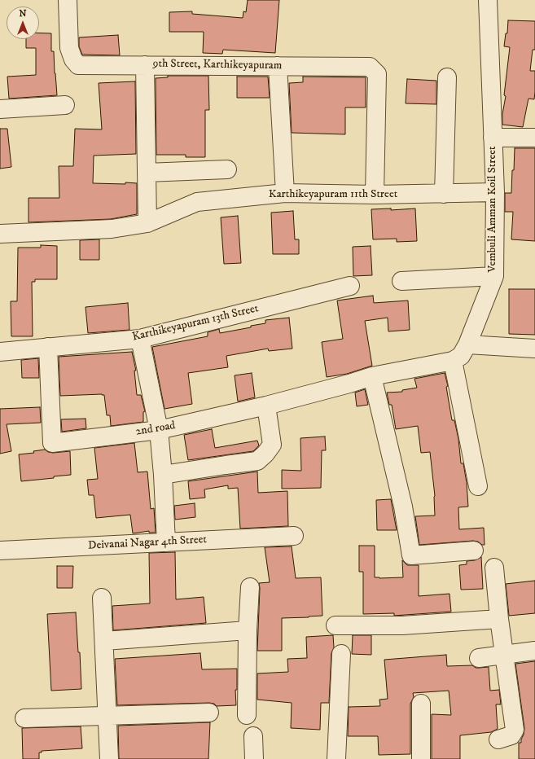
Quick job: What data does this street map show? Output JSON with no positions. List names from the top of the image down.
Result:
{
  "streets": {
    "street": [
      "9th Street, Karthikeyapuram",
      "Karthikeyapuram 11th Street",
      "Vembuli Amman Koil Street",
      "Karthikeyapuram 13th Street",
      "2nd road",
      "Deivanai Nagar 4th Street"
    ]
  },
  "crossings": [
    ["9th Street, Karthikeyapuram", "Karthikeyapuram 11th Street"],
    ["Karthikeyapuram 11th Street", "Vembuli Amman Koil Street"],
    ["Karthikeyapuram 13th Street", "2nd road"]
  ],
  "north": "top"
}
